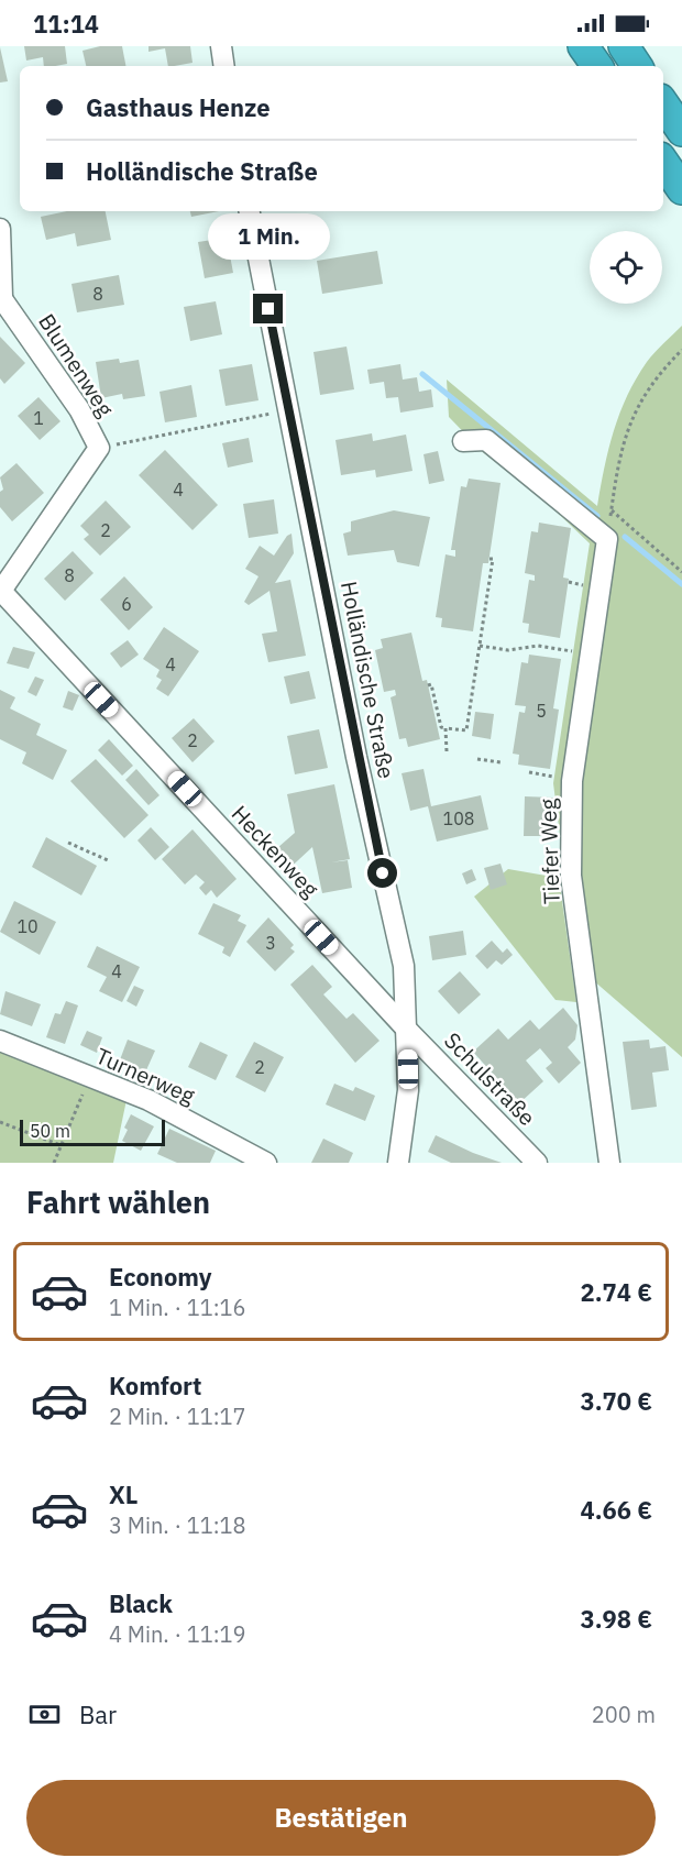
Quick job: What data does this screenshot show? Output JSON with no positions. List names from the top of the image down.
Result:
{
  "streets": {
    "street": [
      "Blumenweg",
      "Holländische Straße",
      "Heckenweg",
      "Tiefer Weg",
      "Turnerweg",
      "Schulstraße"
    ]
  },
  "crossings": [
    ["Blumenweg", "Heckenweg"],
    ["Holländische Straße", "Heckenweg"],
    ["Holländische Straße", "Schulstraße"],
    ["Heckenweg", "Schulstraße"]
  ],
  "house_numbers": [
    "8",
    "1",
    "4",
    "2",
    "8",
    "6",
    "4",
    "5",
    "2",
    "108",
    "10",
    "3",
    "4",
    "2"
  ],
  "scale_bar": "50 m",
  "page": {
    "status": "11:14",
    "banner": ["Gasthaus Henze", "Holländische Straße"],
    "bubble": "1 Min.",
    "scale": "50 m",
    "heading": "Fahrt wählen",
    "list": [
      {
        "name": "Economy",
        "note": "1 Min. · 11:16",
        "value": "2.74 €"
      },
      {
        "name": "Komfort",
        "note": "2 Min. · 11:17",
        "value": "3.70 €"
      },
      {
        "name": "XL",
        "note": "3 Min. · 11:18",
        "value": "4.66 €"
      },
      {
        "name": "Black",
        "note": "4 Min. · 11:19",
        "value": "3.98 €"
      }
    ],
    "pay": ["Bar", "200 m"],
    "buttons": "Bestätigen"
  }
}
